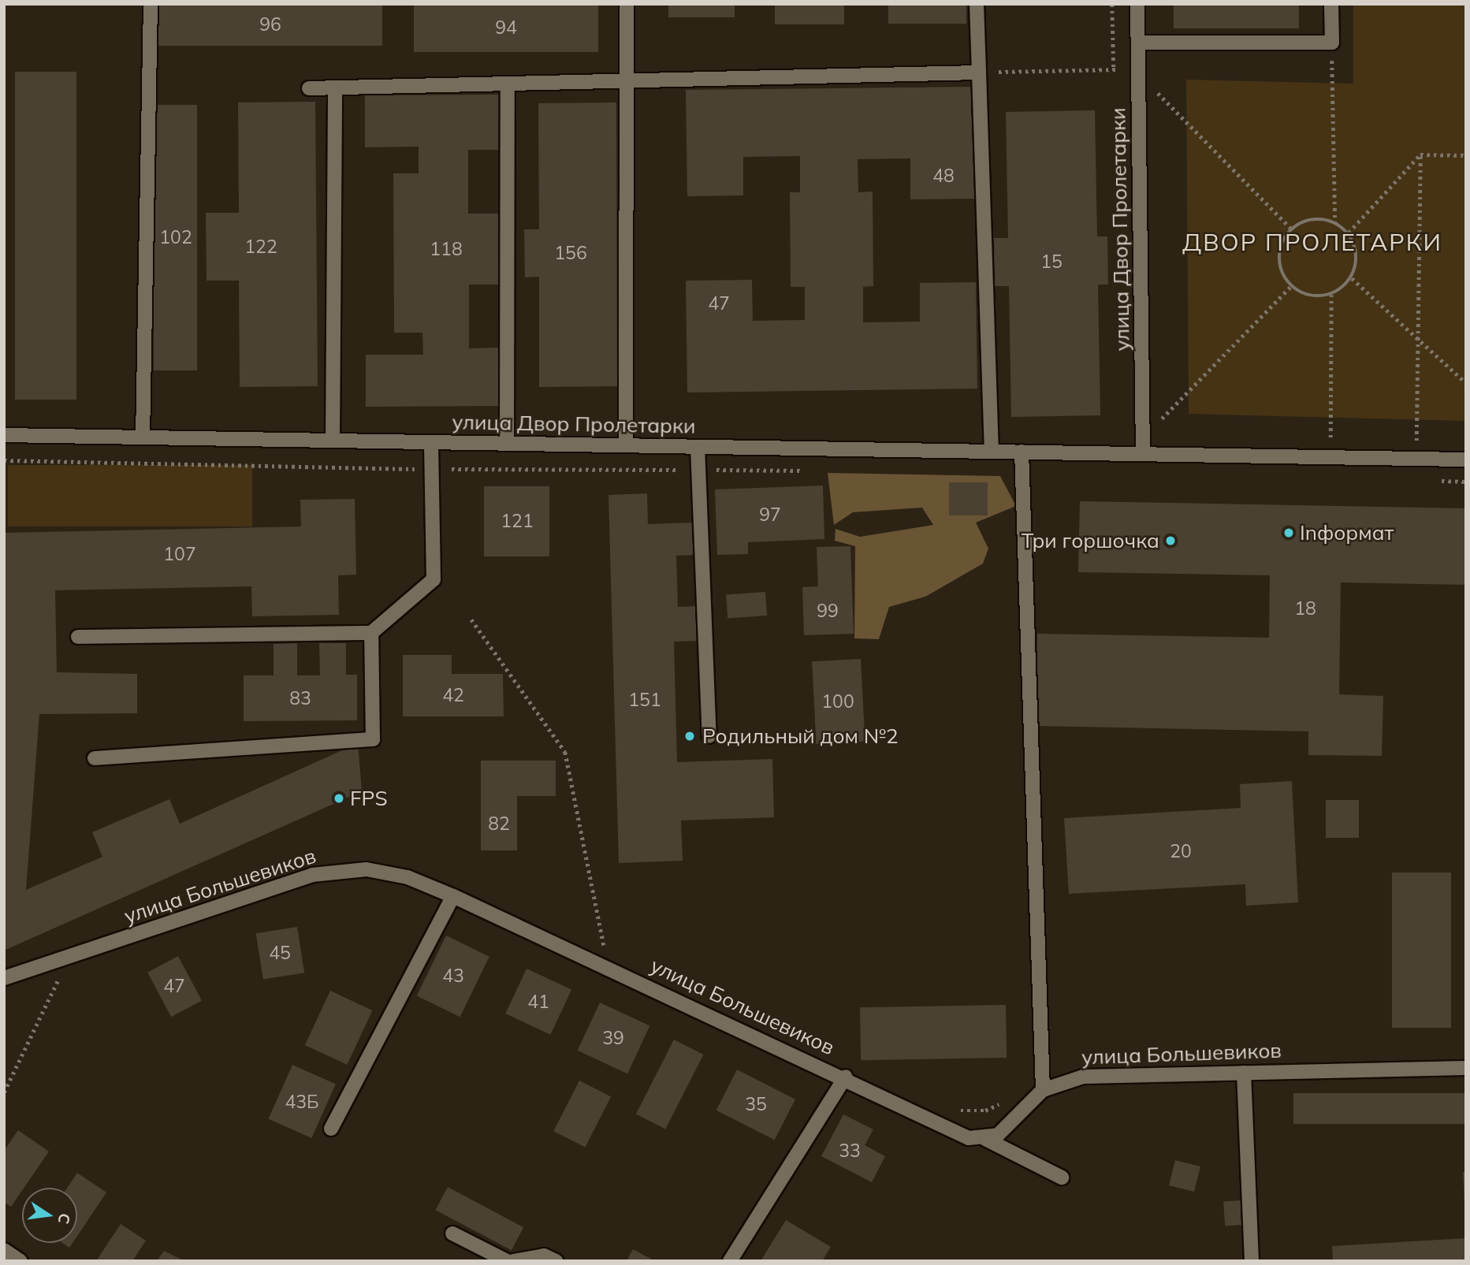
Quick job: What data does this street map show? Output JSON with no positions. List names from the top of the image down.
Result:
{
  "streets": {
    "street": ["улица Двор Пролетарки", "улица Большевиков"]
  },
  "districts": ["ДВОР ПРОЛЕТАРКИ"],
  "places": [
    "Inформат",
    "Три горшочка",
    "Родильный дом №2",
    "FPS"
  ],
  "house_numbers": [
    "96",
    "94",
    "48",
    "102",
    "122",
    "118",
    "156",
    "15",
    "47",
    "97",
    "121",
    "107",
    "18",
    "99",
    "42",
    "83",
    "151",
    "100",
    "82",
    "20",
    "45",
    "43",
    "47",
    "41",
    "39",
    "43Б",
    "35",
    "33"
  ],
  "north": "right"
}
